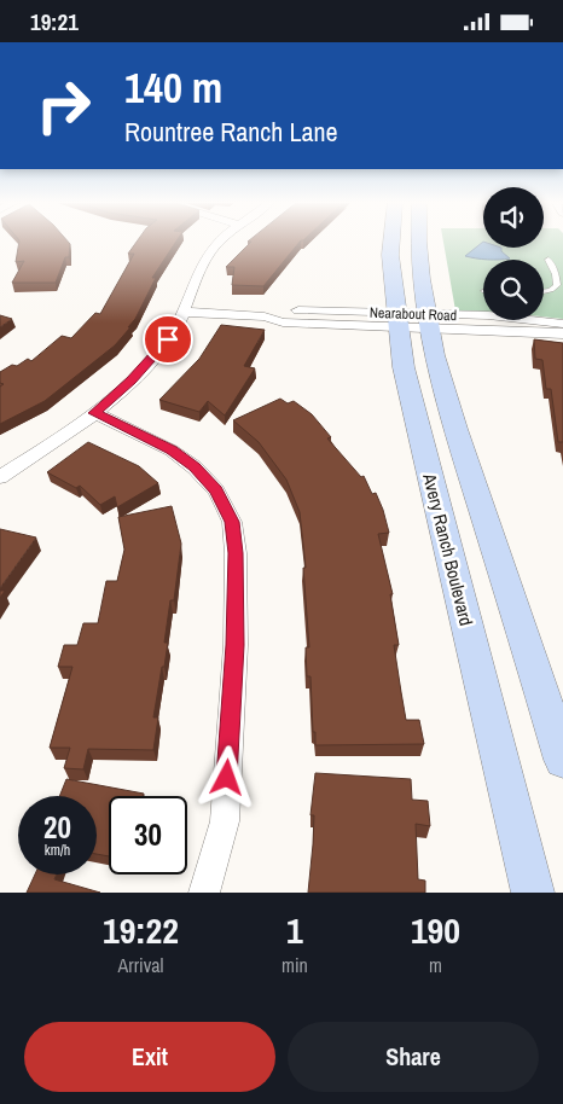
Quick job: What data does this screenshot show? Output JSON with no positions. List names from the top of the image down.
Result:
{
  "streets": {
    "main road": ["Avery Ranch Boulevard"],
    "street": ["Nearabout Road"]
  },
  "crossings": [
    ["Nearabout Road", "Avery Ranch Boulevard"]
  ],
  "page": {
    "status": "19:21",
    "turn": ["140 m", "Rountree Ranch Lane"],
    "speed": "20 km/h",
    "limit": "30",
    "eta": [
      "19:22",
      "Arrival",
      "1",
      "min",
      "190",
      "m"
    ],
    "buttons": ["Exit", "Share"]
  }
}
